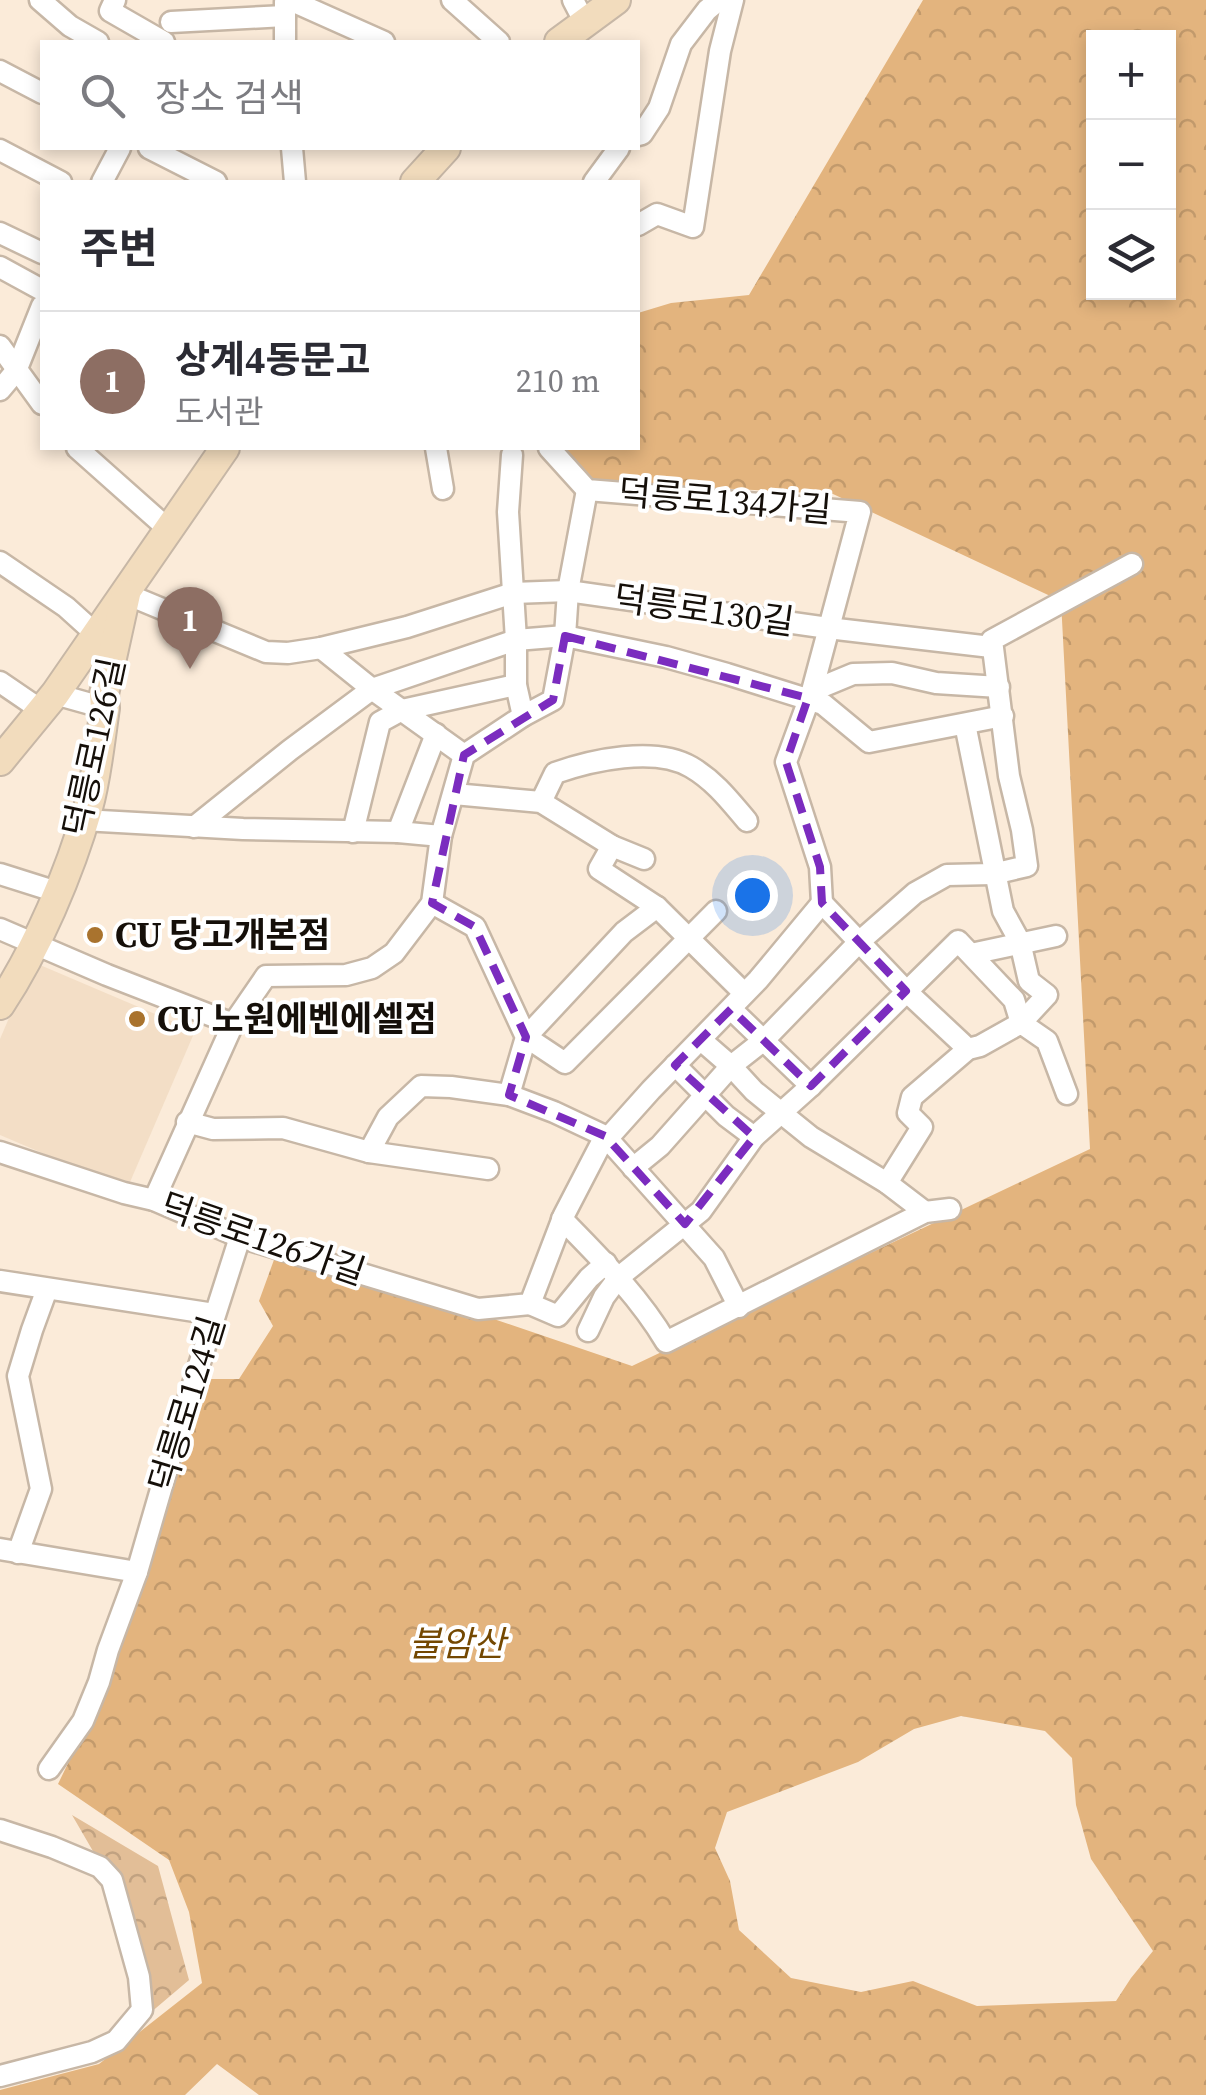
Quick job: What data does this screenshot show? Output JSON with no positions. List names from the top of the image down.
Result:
{
  "streets": {
    "main road": ["덕릉로126길"],
    "street": [
      "덕릉로134가길",
      "덕릉로130길",
      "덕릉로126가길",
      "덕릉로124길"
    ]
  },
  "crossings": [
    ["덕릉로134가길", "덕릉로130길"],
    ["덕릉로130길", "덕릉로126길"],
    ["덕릉로126가길", "덕릉로124길"]
  ],
  "parks": ["불암산"],
  "places": ["CU 당고개본점", "CU 노원에벤에셀점"],
  "page": {
    "map_buttons": ["+", "−"],
    "search": "장소 검색",
    "heading": "주변",
    "list": [
      {
        "mark": "1",
        "name": "상계4동문고",
        "note": "도서관",
        "value": "210 m"
      }
    ],
    "pins": "1"
  }
}
